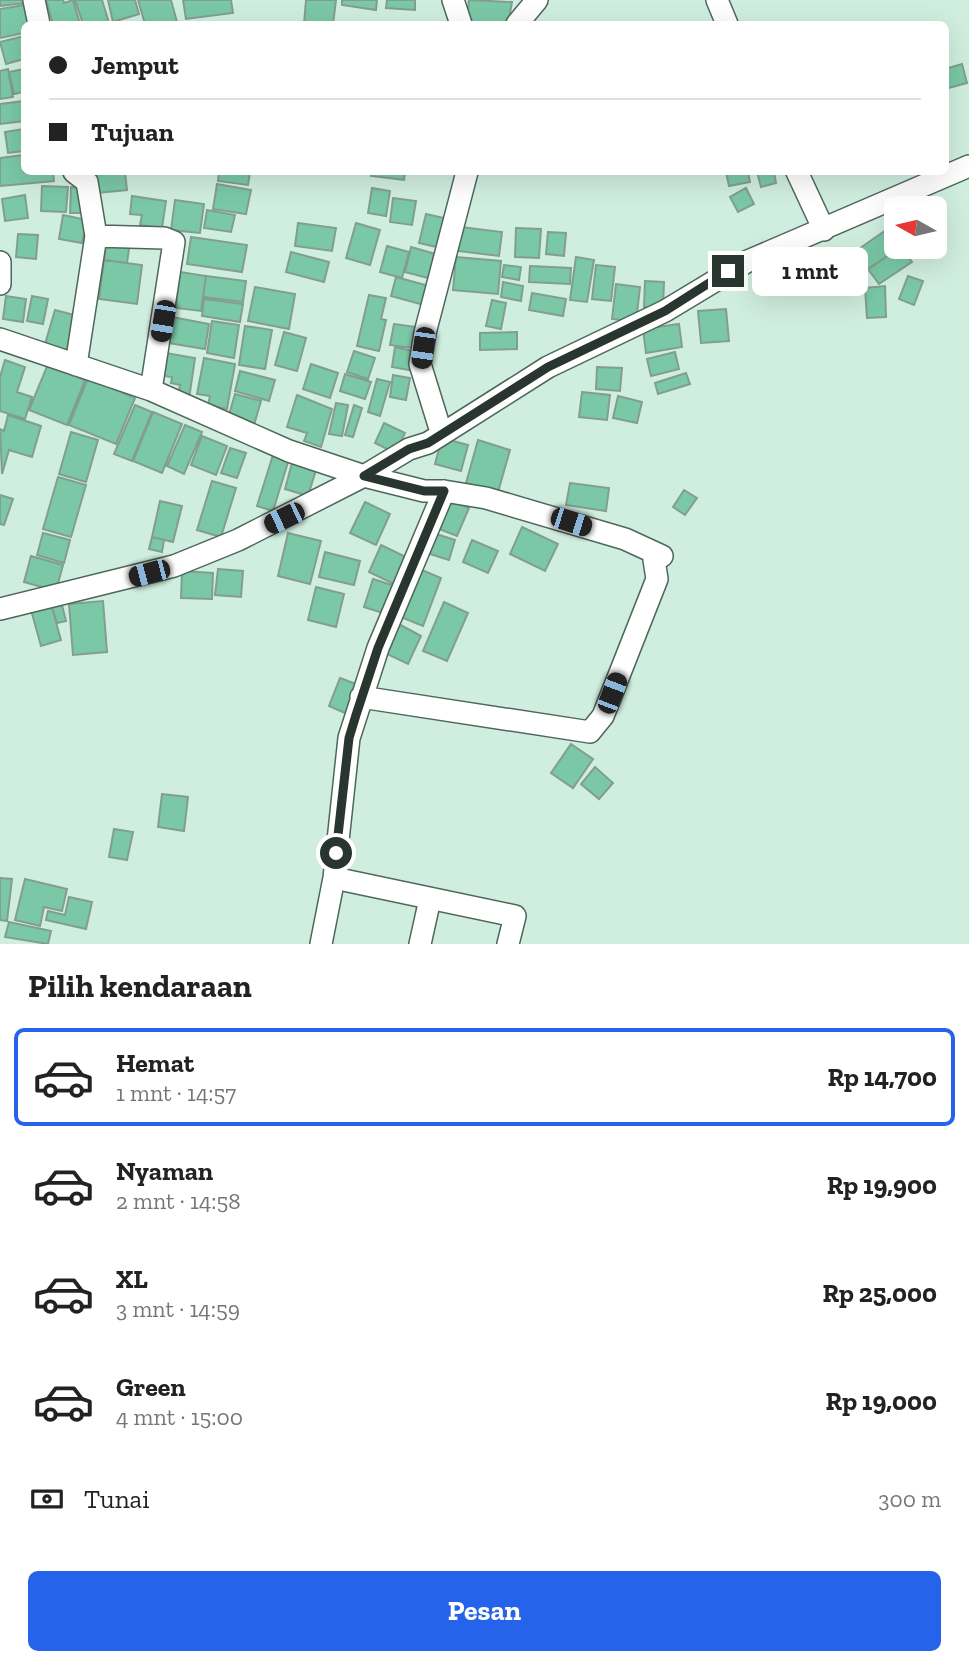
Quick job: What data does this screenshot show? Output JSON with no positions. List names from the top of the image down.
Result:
{
  "north": "left",
  "page": {
    "banner": ["Jemput", "Tujuan"],
    "bubble": "1 mnt",
    "heading": "Pilih kendaraan",
    "list": [
      {
        "name": "Hemat",
        "note": "1 mnt · 14:57",
        "value": "Rp 14,700"
      },
      {
        "name": "Nyaman",
        "note": "2 mnt · 14:58",
        "value": "Rp 19,900"
      },
      {
        "name": "XL",
        "note": "3 mnt · 14:59",
        "value": "Rp 25,000"
      },
      {
        "name": "Green",
        "note": "4 mnt · 15:00",
        "value": "Rp 19,000"
      }
    ],
    "pay": ["Tunai", "300 m"],
    "buttons": "Pesan"
  }
}
